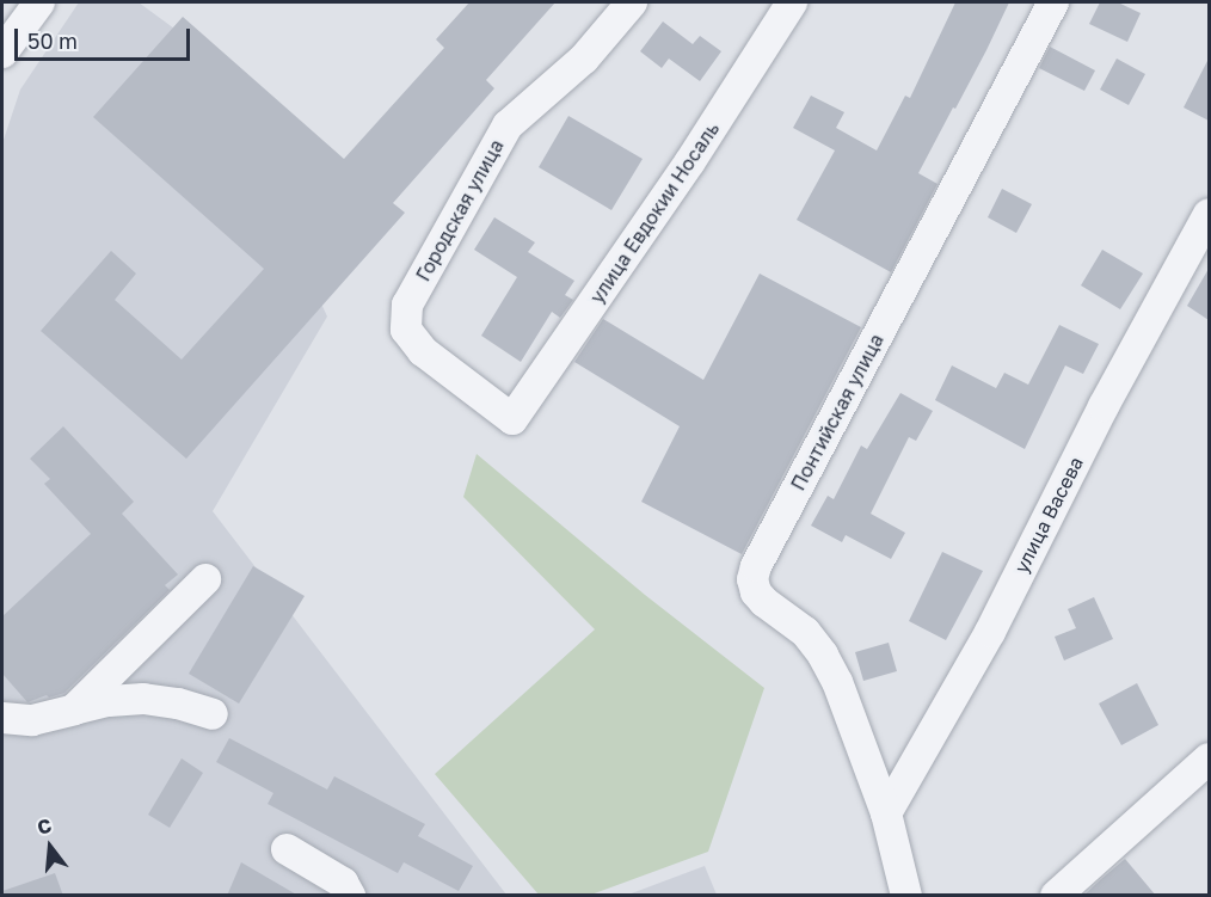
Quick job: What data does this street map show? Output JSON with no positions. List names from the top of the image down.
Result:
{
  "streets": {
    "street": [
      "Городская улица",
      "улица Евдокии Носаль",
      "Понтийская улица",
      "улица Васева"
    ]
  },
  "crossings": [
    ["Городская улица", "улица Евдокии Носаль"],
    ["Понтийская улица", "улица Васева"]
  ],
  "scale_bar": "50 m",
  "north": "top"
}
